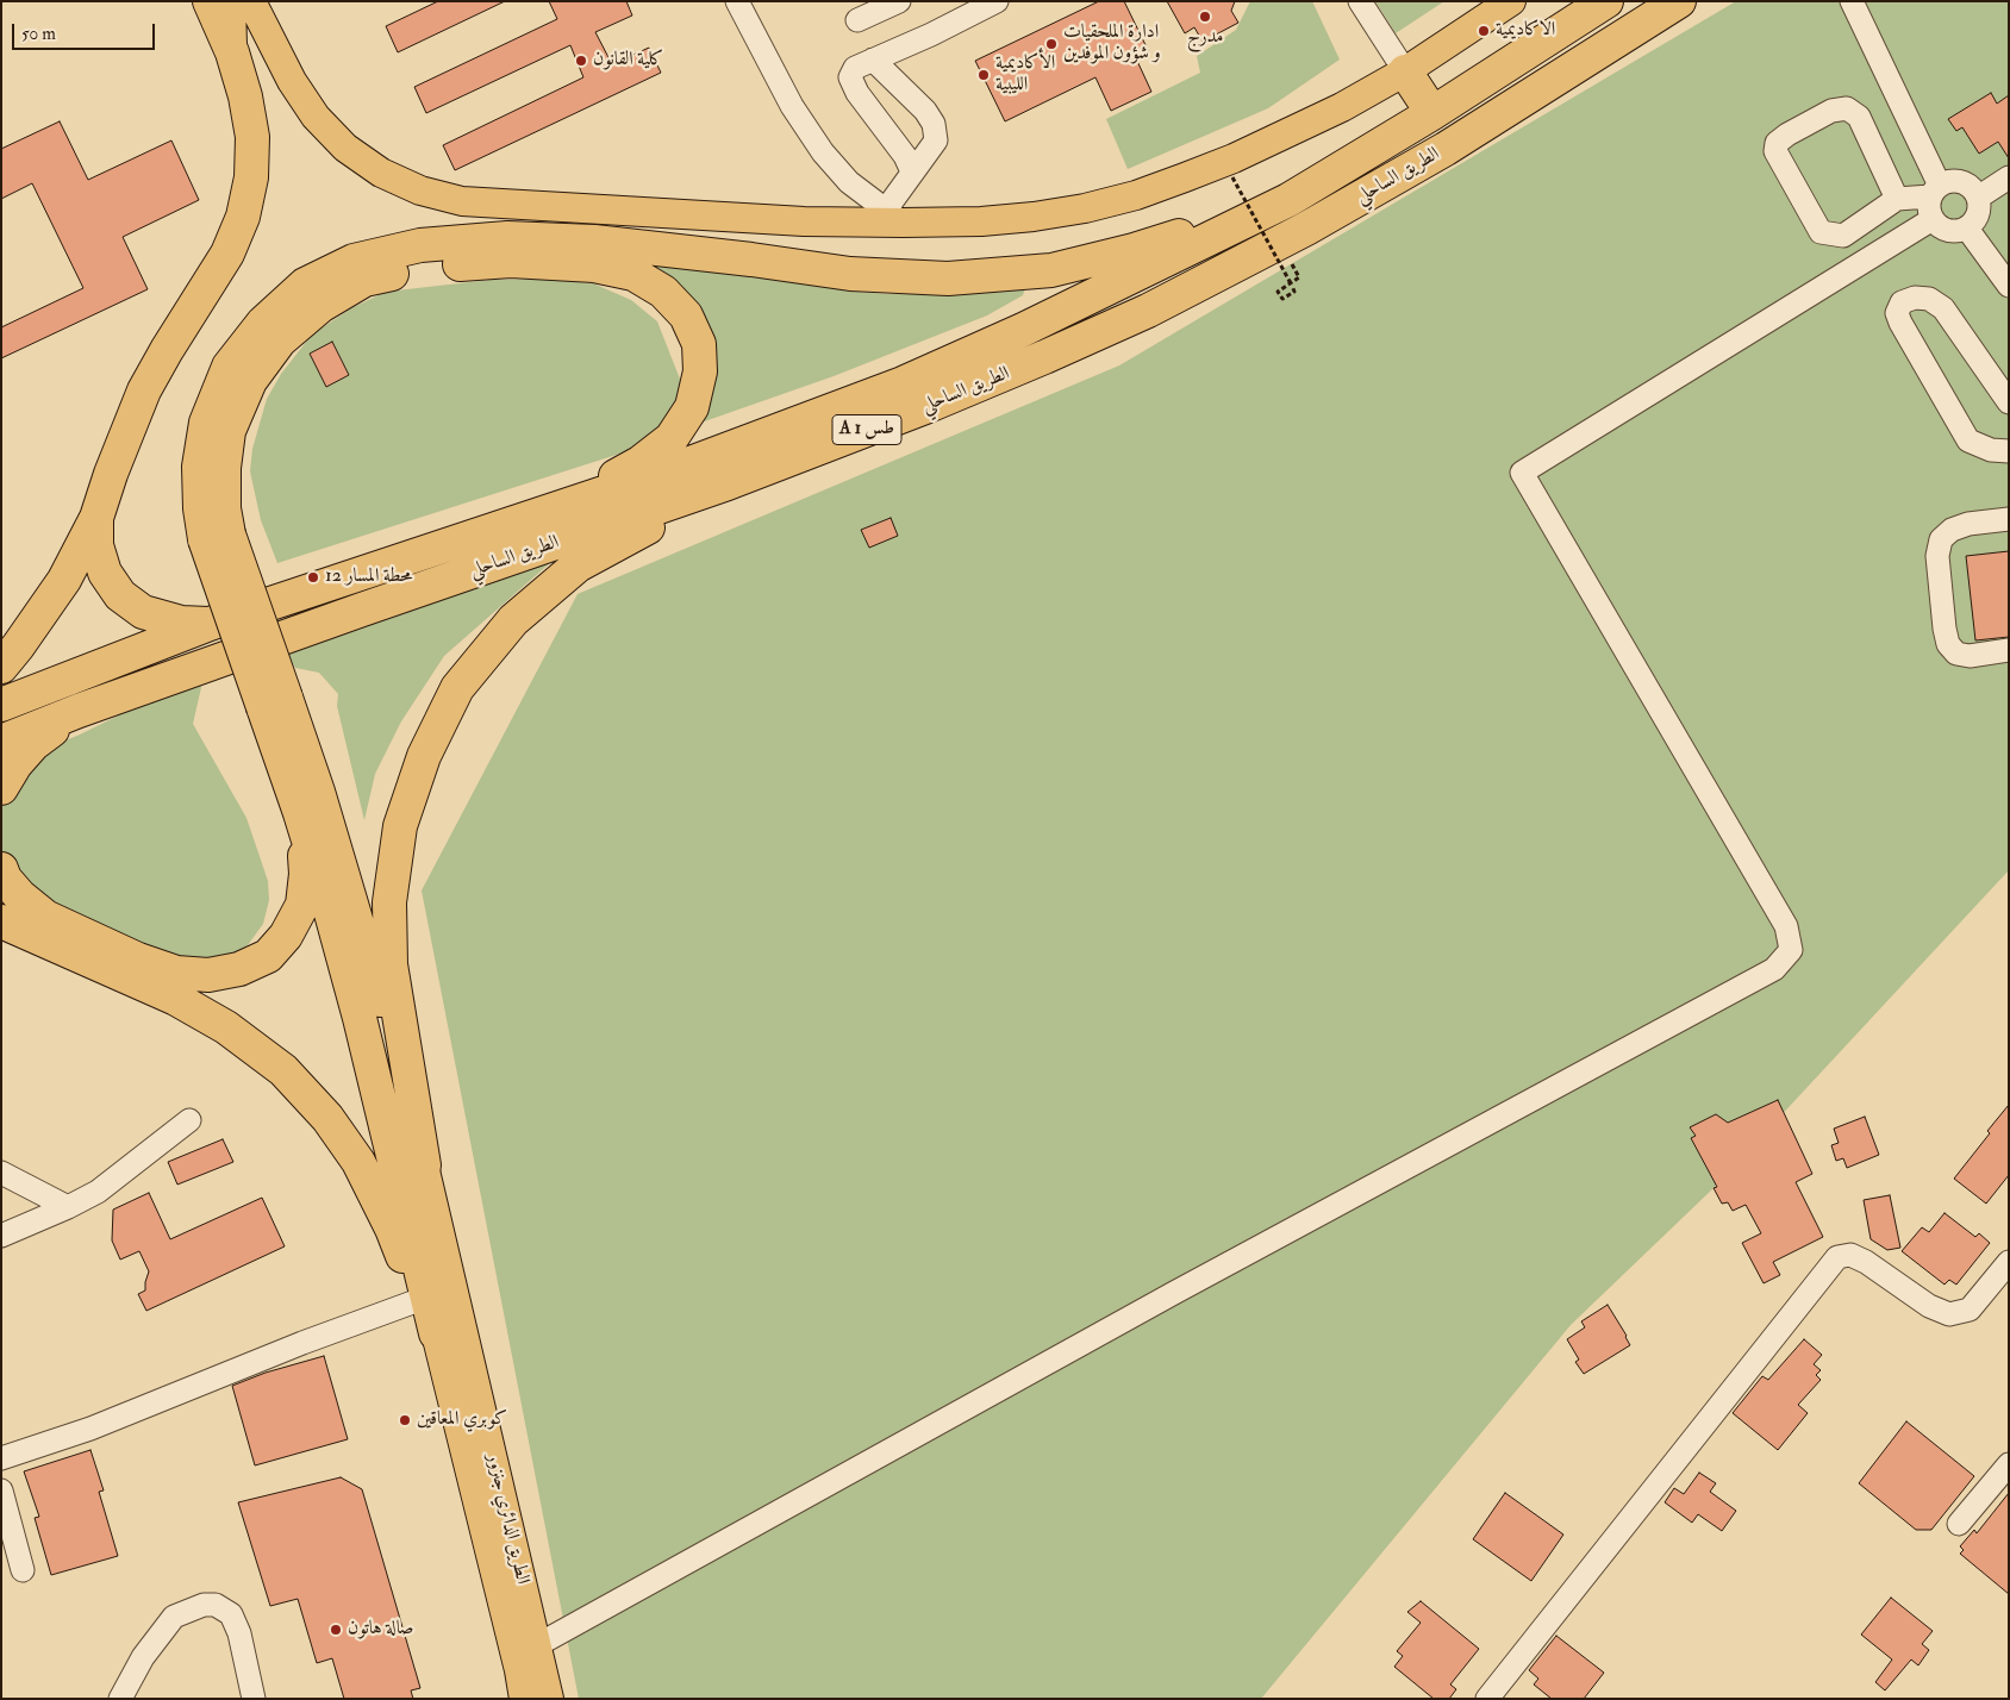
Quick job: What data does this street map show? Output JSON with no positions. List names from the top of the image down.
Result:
{
  "streets": {
    "highway": ["الطريق الساحلي", "A 1 طس"],
    "main road": ["الطريق الدائري جنزور"]
  },
  "places": [
    "مدرج",
    "الاكاديمية",
    "ادارة الملحقيات و شؤون الموفدين",
    "كلية القانون",
    "الأكاديمية الليبية",
    "محطة المسار 12",
    "كوبري المعاقين",
    "صالة هاتون"
  ],
  "scale_bar": "50 m"
}
